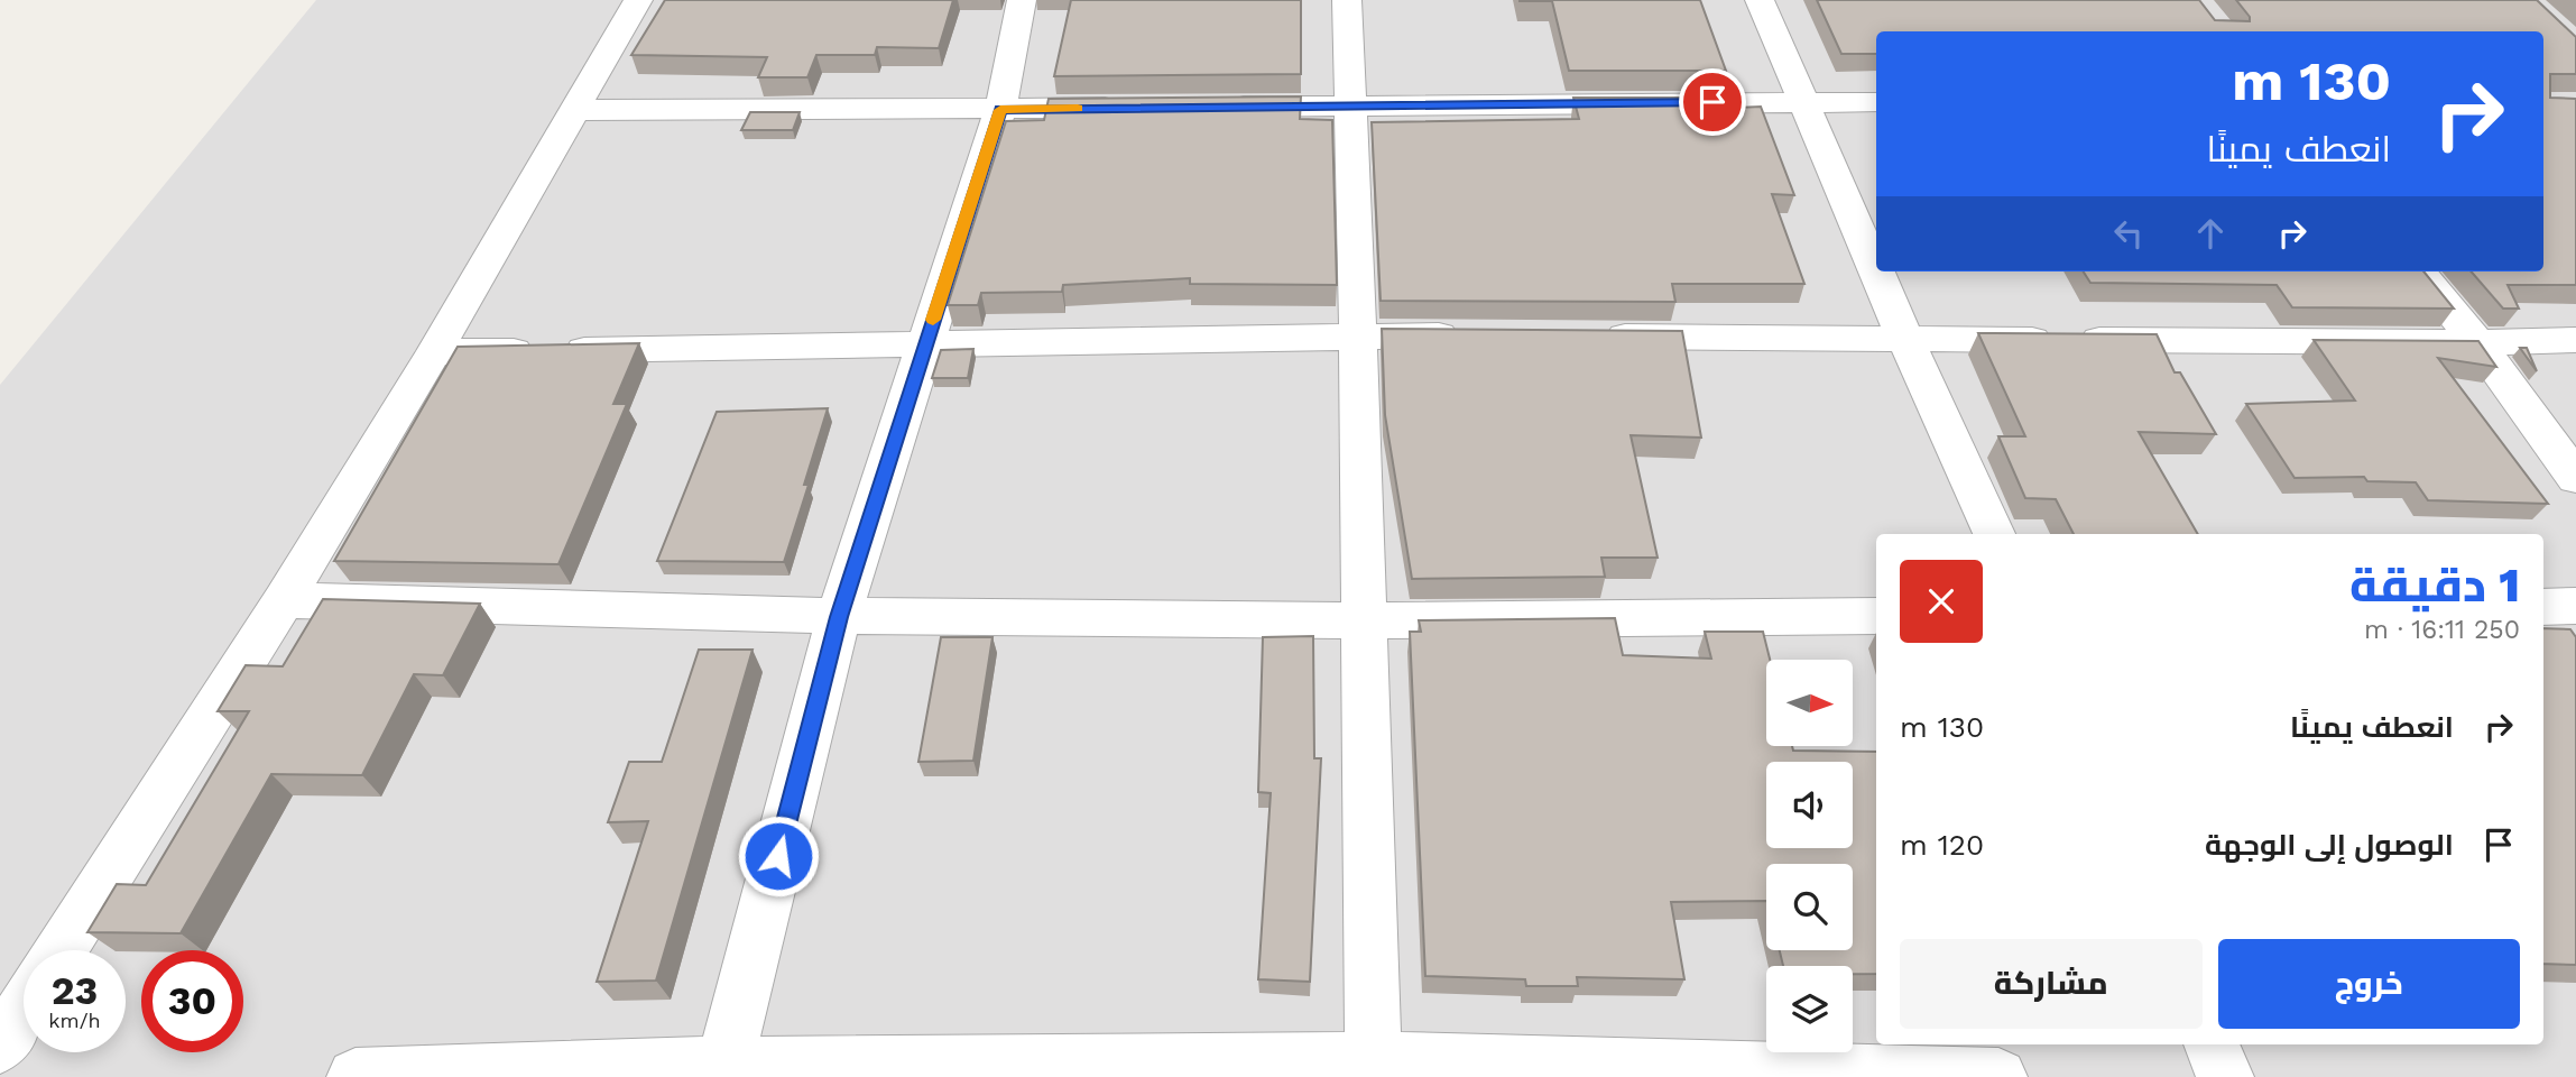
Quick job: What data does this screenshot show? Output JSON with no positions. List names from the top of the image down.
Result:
{
  "north": "right",
  "page": {
    "turn": ["130 m", "انعطف يمينًا"],
    "heading": ["1 دقيقة", "250 m · 16:11"],
    "list": [
      {
        "name": "انعطف يمينًا",
        "value": "130 m"
      },
      {
        "name": "الوصول إلى الوجهة",
        "value": "120 m"
      }
    ],
    "buttons": ["خروج", "مشاركة"],
    "speed": "23 km/h",
    "limit": "30"
  }
}
